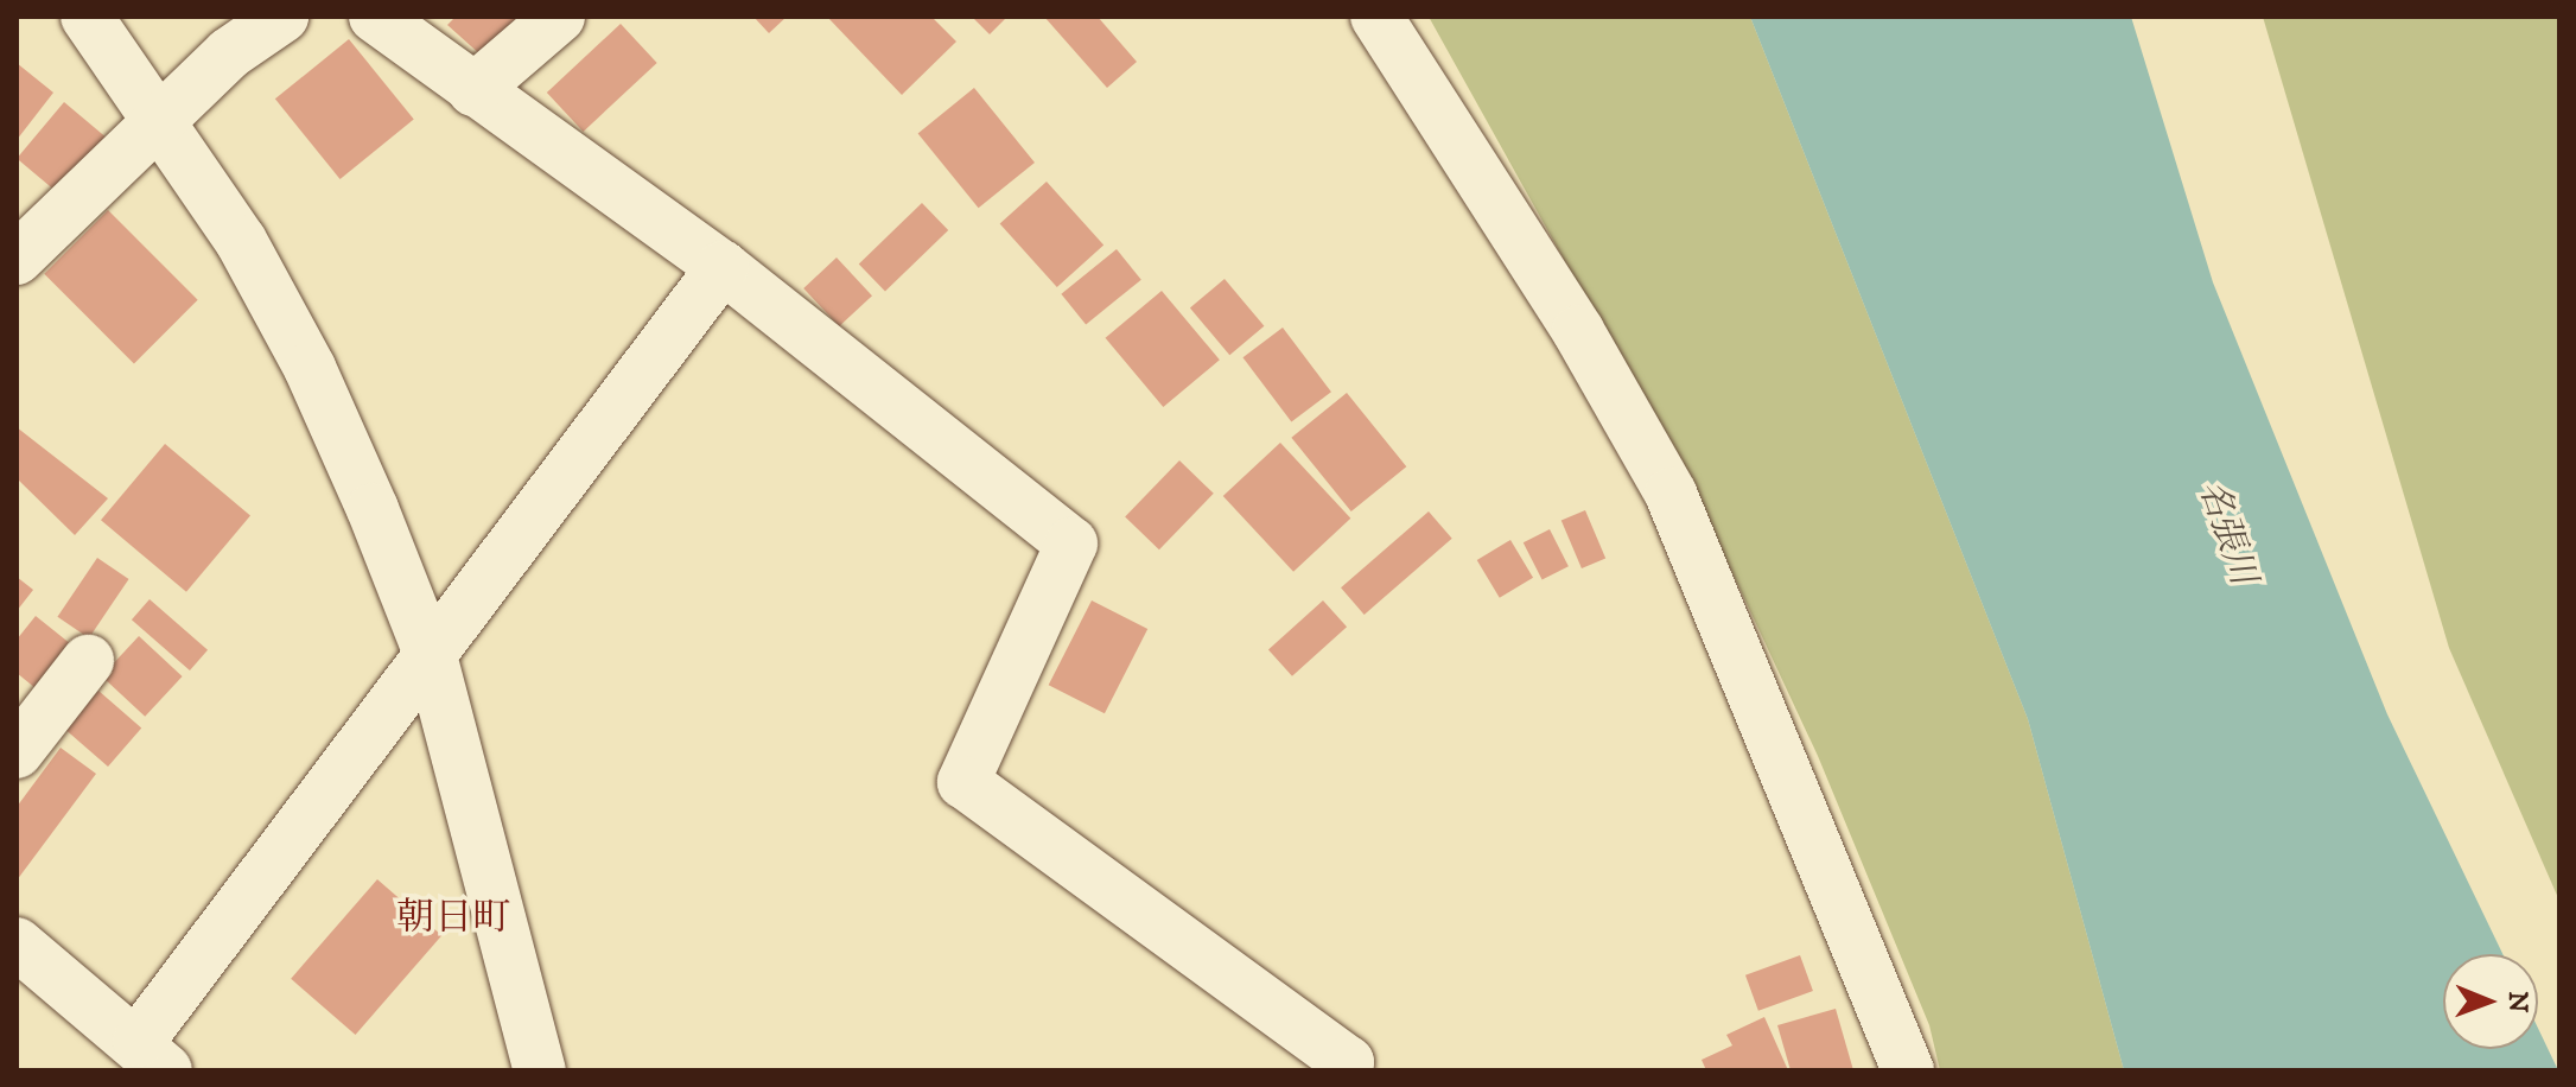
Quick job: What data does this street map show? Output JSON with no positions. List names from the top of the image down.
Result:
{
  "districts": ["朝日町"],
  "water": ["名張川"],
  "north": "right"
}
